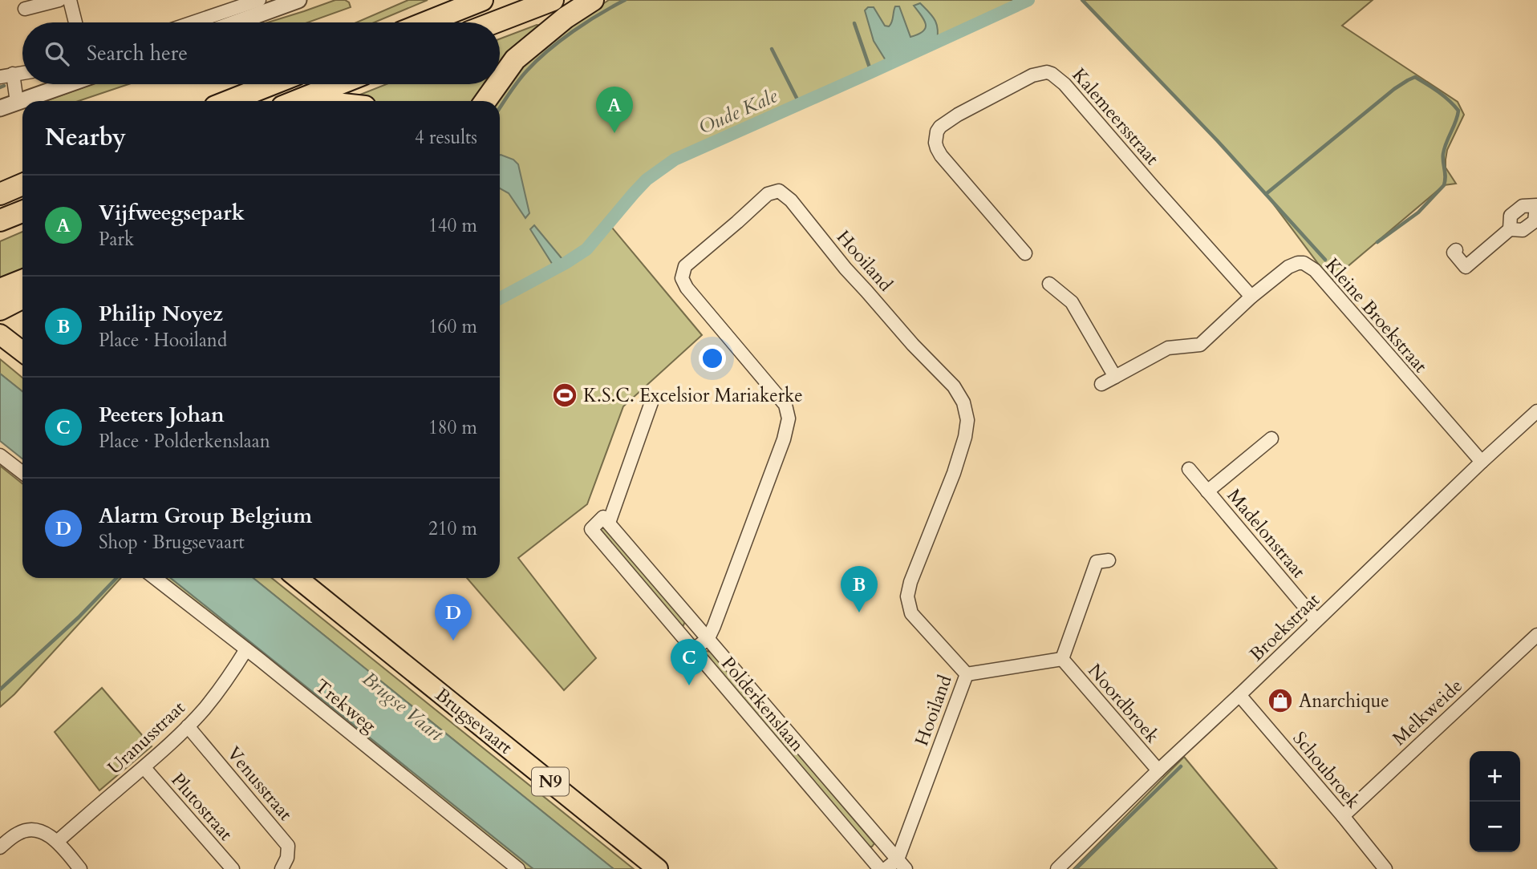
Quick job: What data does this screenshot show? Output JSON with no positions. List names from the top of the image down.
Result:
{
  "streets": {
    "main road": ["Brugsevaart", "N9"],
    "street": [
      "Kalemeersstraat",
      "Hooiland",
      "Kleine Broekstraat",
      "Madelonstraat",
      "Broekstraat",
      "Noordbroek",
      "Polderkenslaan",
      "Trekweg",
      "Melkweide",
      "Uranusstraat",
      "Schoubroek",
      "Venusstraat",
      "Plutostraat"
    ]
  },
  "crossings": [
    ["Kalemeersstraat", "Kleine Broekstraat"],
    ["Hooiland", "Noordbroek"],
    ["Hooiland", "Polderkenslaan"],
    ["Kleine Broekstraat", "Broekstraat"],
    ["Madelonstraat", "Broekstraat"],
    ["Broekstraat", "Noordbroek"],
    ["Broekstraat", "Schoubroek"],
    ["Trekweg", "Uranusstraat"],
    ["Melkweide", "Schoubroek"],
    ["Uranusstraat", "Venusstraat"],
    ["Uranusstraat", "Plutostraat"]
  ],
  "water": ["Oude Kale", "Brugse Vaart"],
  "places": {
    "sports": ["K.S.C. Excelsior Mariakerke"],
    "shop": ["Anarchique"]
  },
  "page": {
    "search": "Search here",
    "pins": [
      "A",
      "B",
      "D",
      "C"
    ],
    "heading": ["Nearby", "4 results"],
    "list": [
      {
        "mark": "A",
        "name": "Vijfweegsepark",
        "note": "Park",
        "value": "140 m"
      },
      {
        "mark": "B",
        "name": "Philip Noyez",
        "note": "Place · Hooiland",
        "value": "160 m"
      },
      {
        "mark": "C",
        "name": "Peeters Johan",
        "note": "Place · Polderkenslaan",
        "value": "180 m"
      },
      {
        "mark": "D",
        "name": "Alarm Group Belgium",
        "note": "Shop · Brugsevaart",
        "value": "210 m"
      }
    ],
    "map_buttons": ["+", "−"]
  }
}
